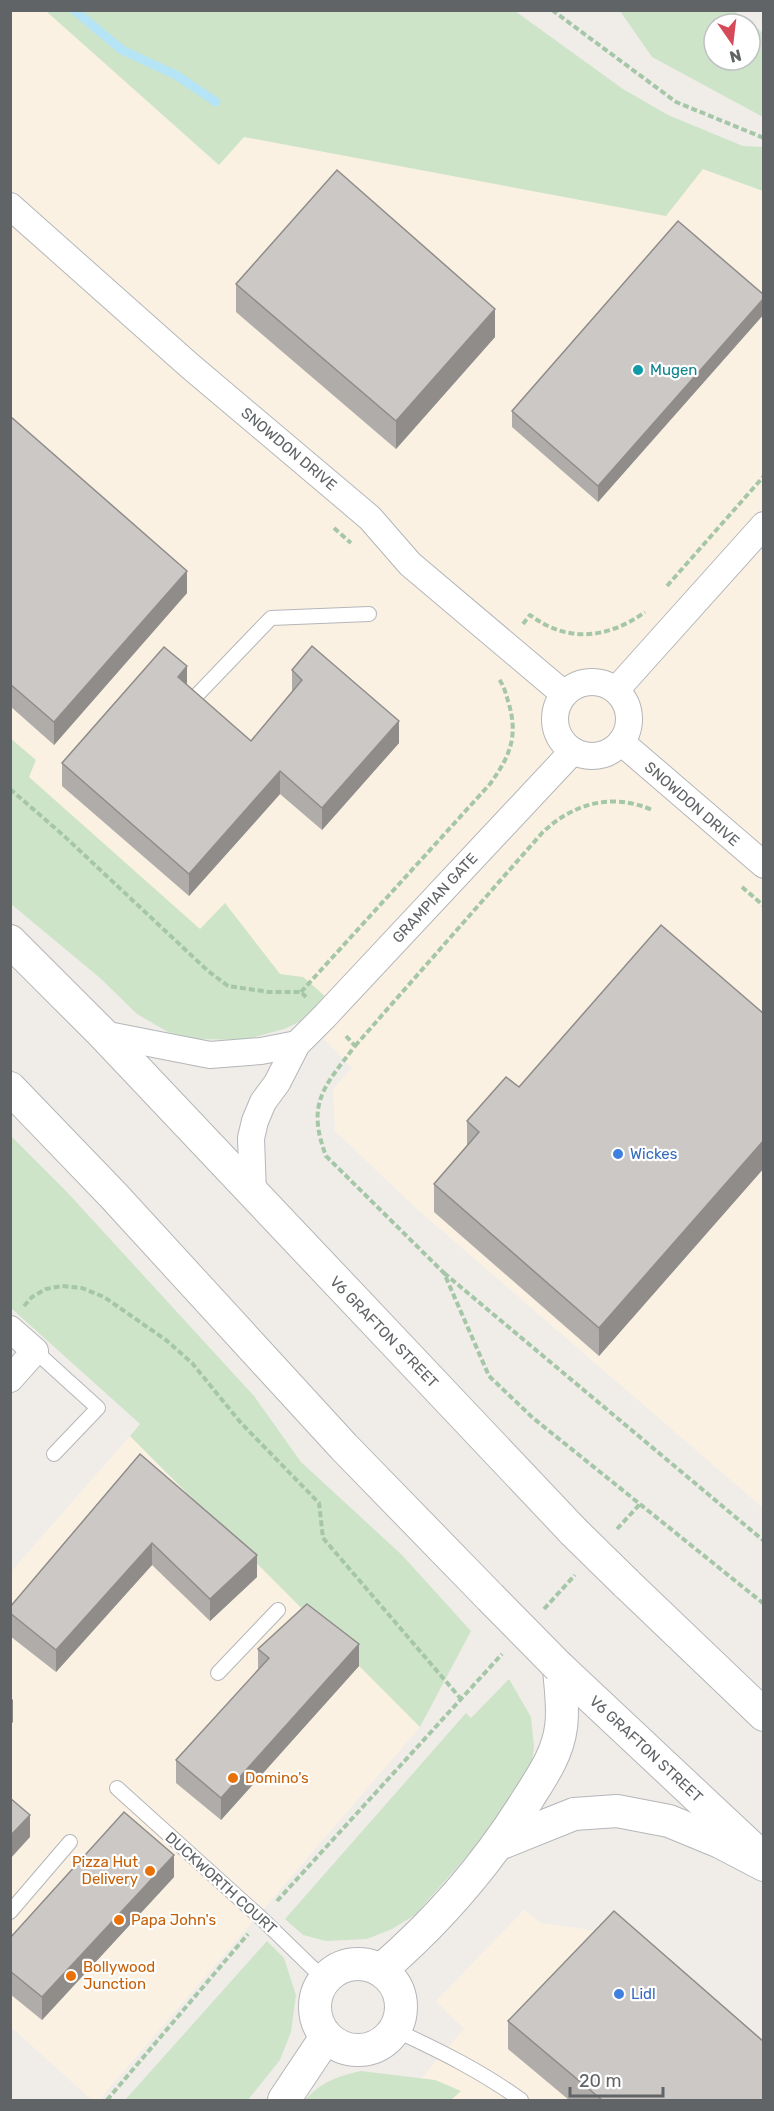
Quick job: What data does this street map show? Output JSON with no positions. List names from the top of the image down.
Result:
{
  "streets": {
    "street": ["SNOWDON DRIVE", "GRAMPIAN GATE", "V6 GRAFTON STREET"],
    "lane": ["DUCKWORTH COURT"]
  },
  "crossings": [
    ["SNOWDON DRIVE", "GRAMPIAN GATE"],
    ["GRAMPIAN GATE", "V6 GRAFTON STREET"]
  ],
  "places": [
    "Mugen",
    "Wickes",
    "Domino's",
    "Pizza Hut Delivery",
    "Papa John's",
    "Bollywood Junction",
    "Lidl"
  ],
  "scale_bar": "20 m",
  "north": "bottom"
}
